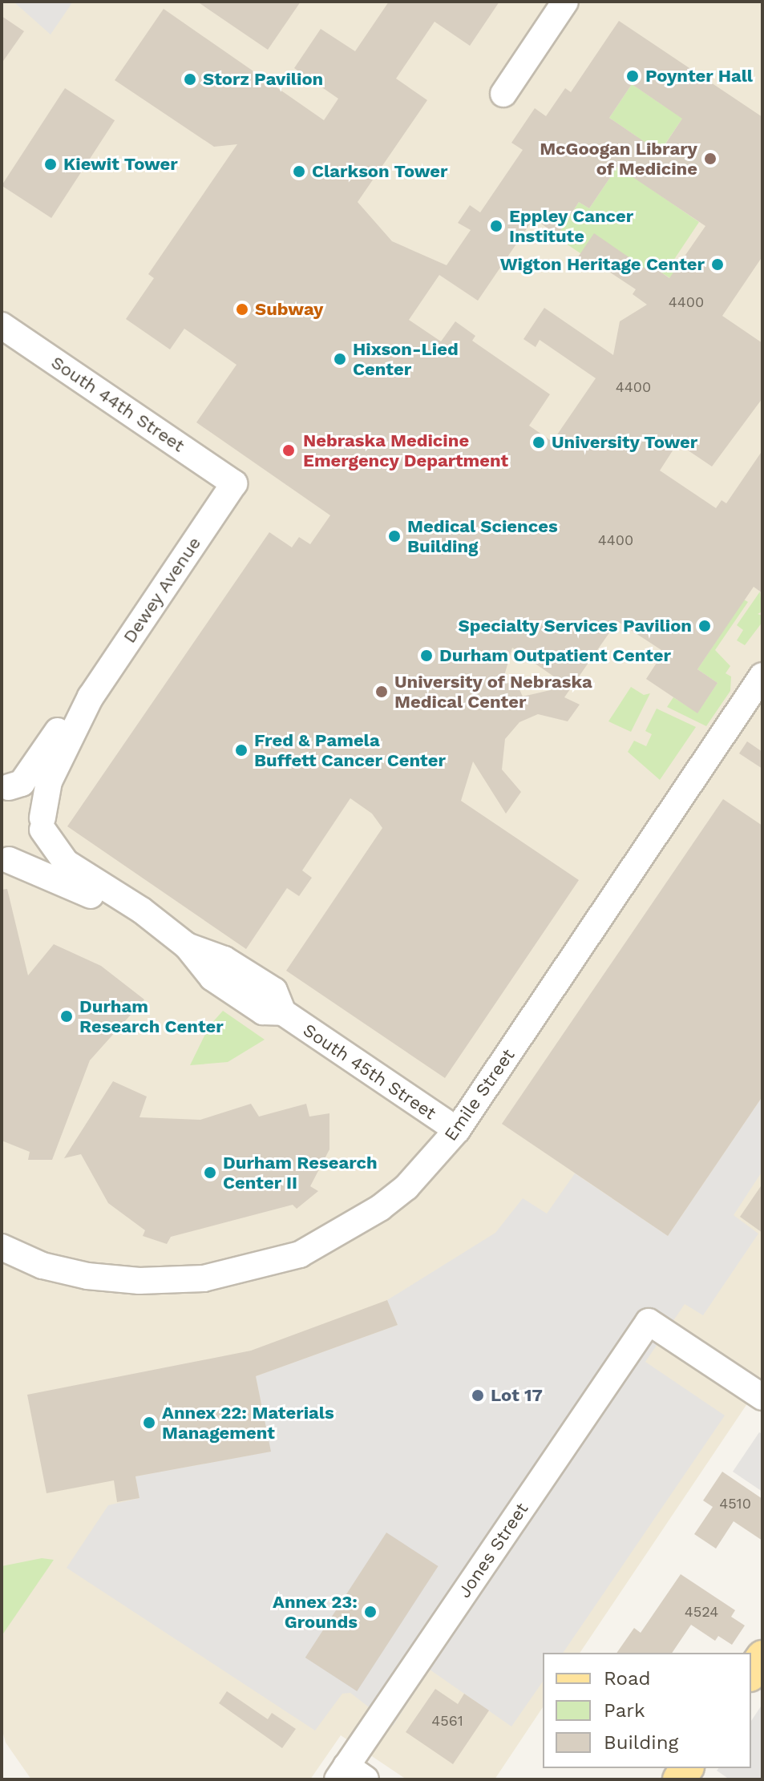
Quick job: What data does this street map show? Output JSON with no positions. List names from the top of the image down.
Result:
{
  "streets": {
    "street": [
      "South 44th Street",
      "Dewey Avenue",
      "South 45th Street",
      "Emile Street",
      "Jones Street"
    ]
  },
  "crossings": [
    ["South 44th Street", "Dewey Avenue"],
    ["Dewey Avenue", "South 45th Street"],
    ["South 45th Street", "Emile Street"]
  ],
  "places": [
    "Poynter Hall",
    "Storz Pavilion",
    "McGoogan Library of Medicine",
    "Kiewit Tower",
    "Clarkson Tower",
    "Eppley Cancer Institute",
    "Wigton Heritage Center",
    "Subway",
    "Hixson-Lied Center",
    "University Tower",
    "Nebraska Medicine Emergency Department",
    "Medical Sciences Building",
    "Specialty Services Pavilion",
    "Durham Outpatient Center",
    "University of Nebraska Medical Center",
    "Fred & Pamela Buffett Cancer Center",
    "Durham Research Center",
    "Durham Research Center II",
    "Lot 17",
    "Annex 22: Materials Management",
    "Annex 23: Grounds"
  ],
  "house_numbers": [
    "4400",
    "4400",
    "4400",
    "4510",
    "4524",
    "4561"
  ],
  "legend": ["Road", "Park", "Building"]
}
